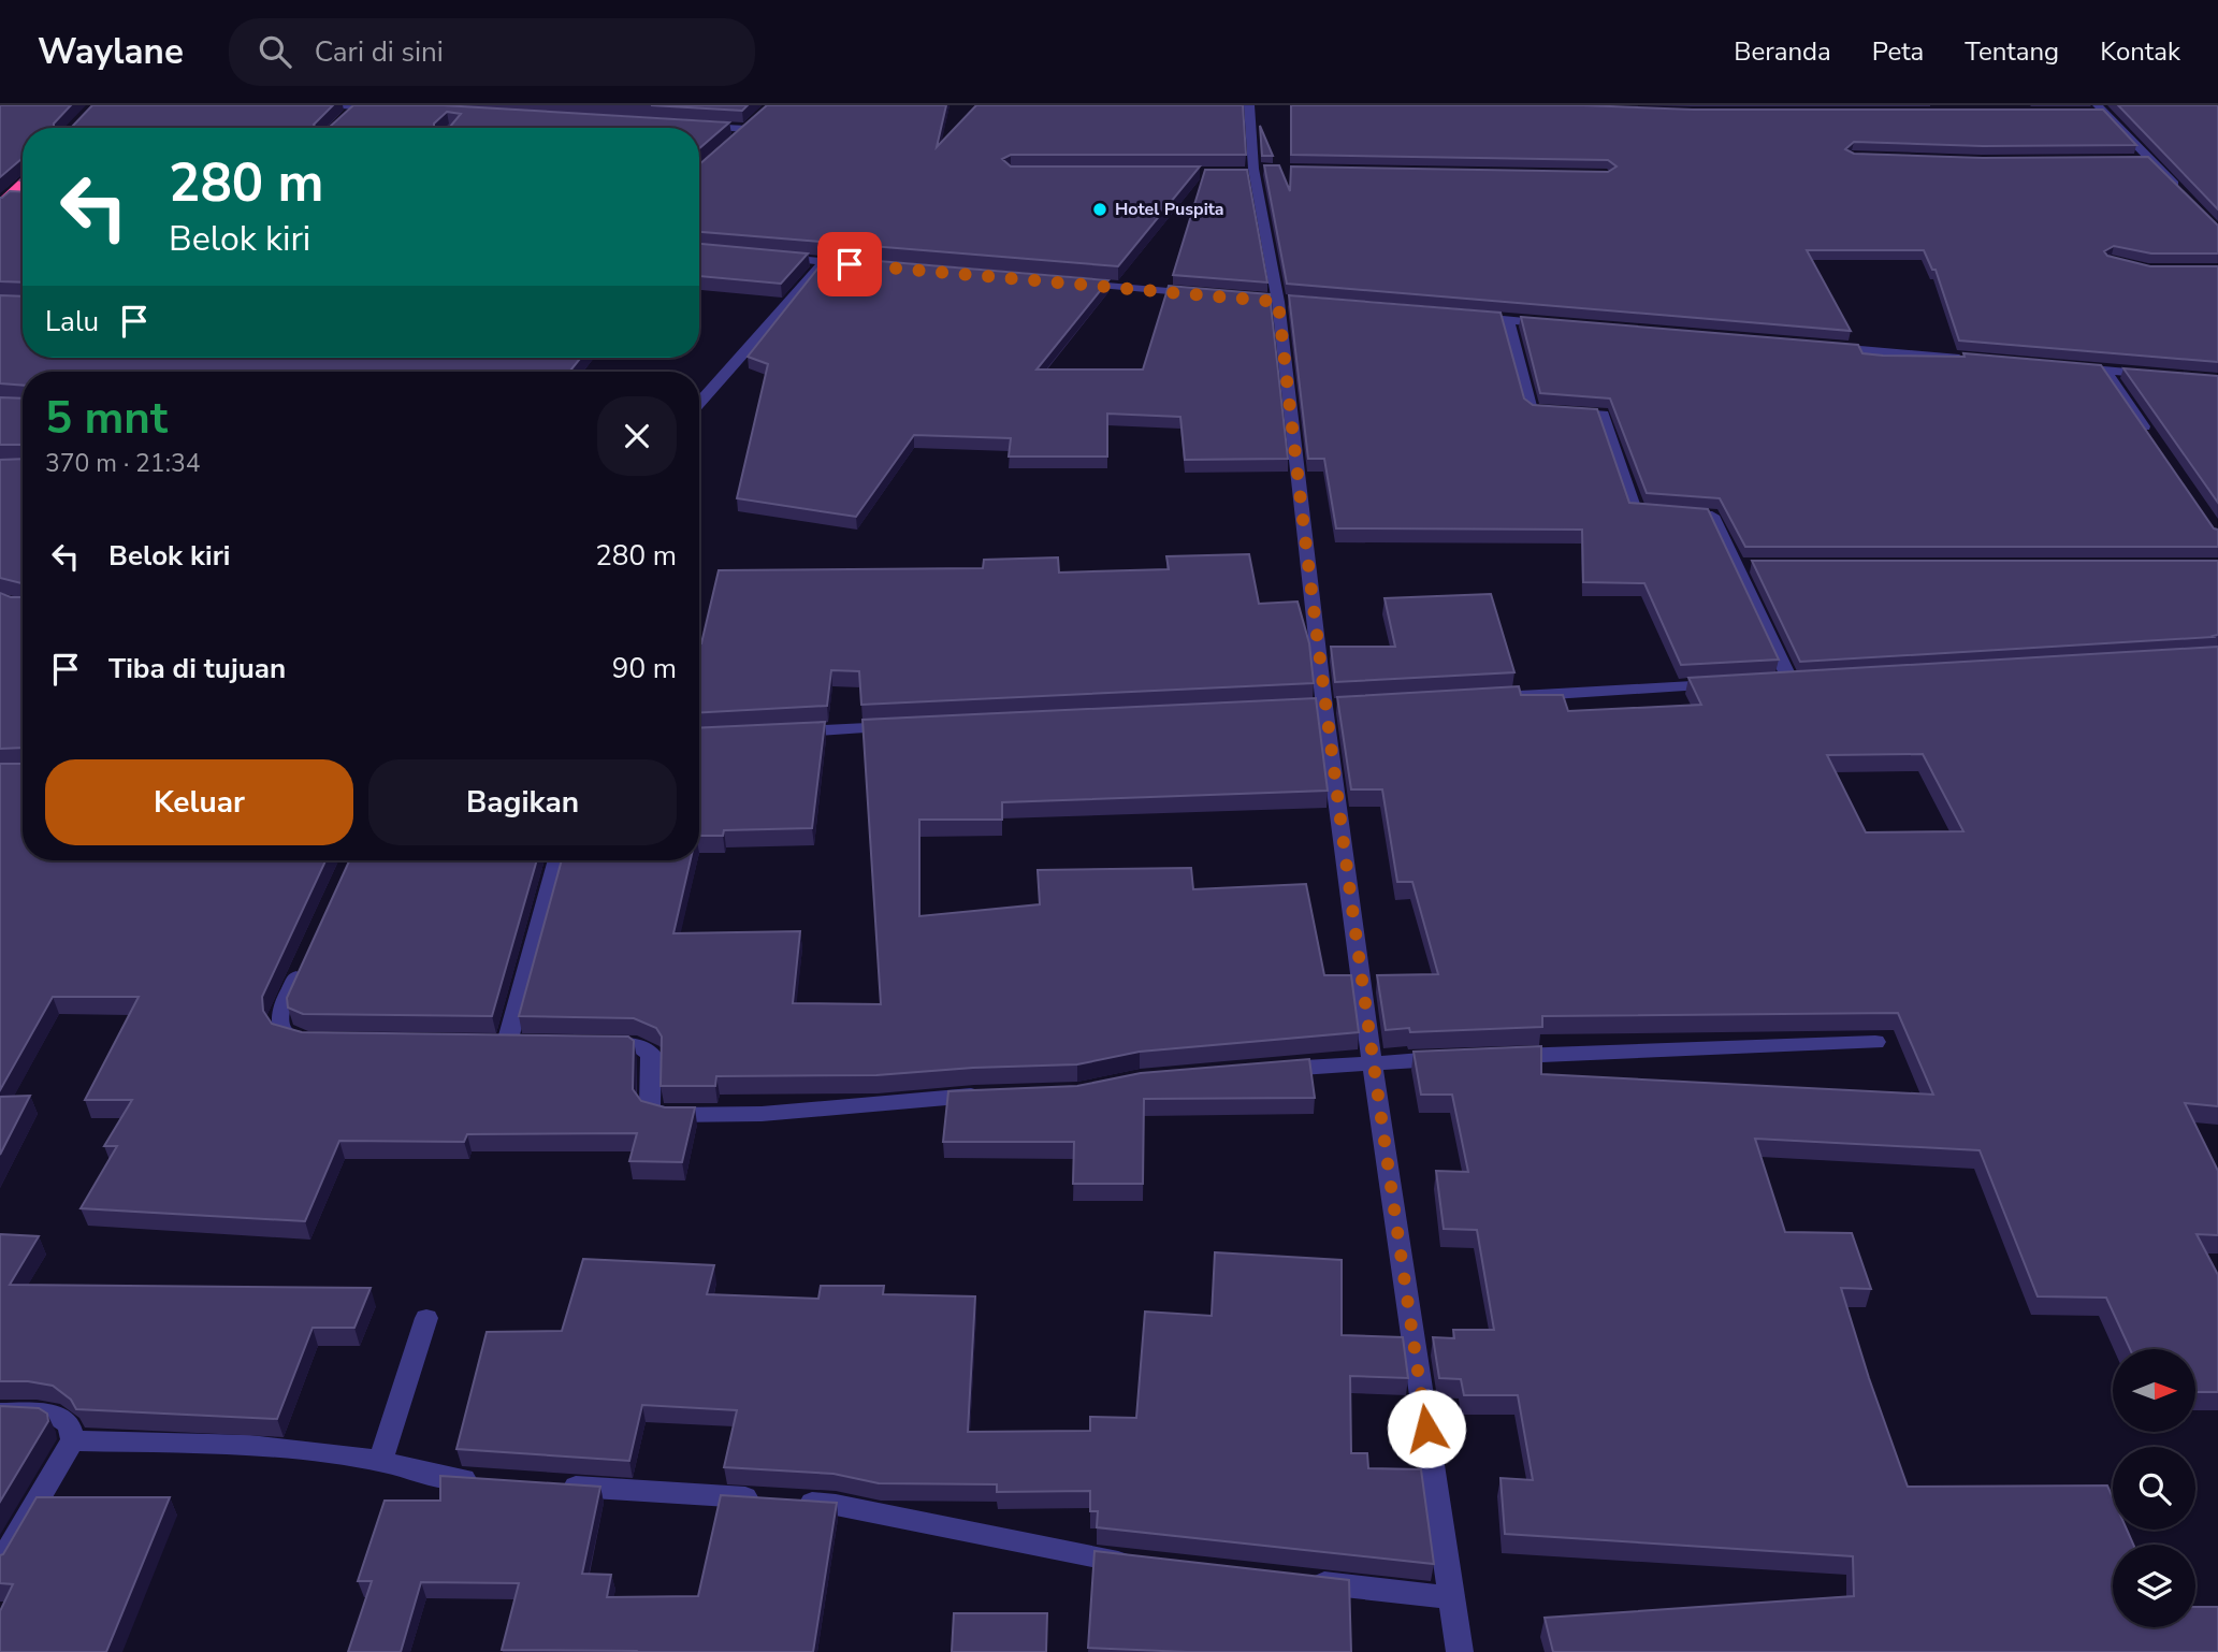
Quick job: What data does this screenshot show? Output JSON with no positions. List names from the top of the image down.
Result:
{
  "places": ["Hotel Puspita"],
  "north": "right",
  "page": {
    "header": "Waylane",
    "search": "Cari di sini",
    "nav": [
      "Beranda",
      "Peta",
      "Tentang",
      "Kontak"
    ],
    "turn": ["280 m", "Belok kiri"],
    "then": "Lalu",
    "heading": ["5 mnt", "370 m · 21:34"],
    "list": [
      {
        "name": "Belok kiri",
        "value": "280 m"
      },
      {
        "name": "Tiba di tujuan",
        "value": "90 m"
      }
    ],
    "buttons": ["Keluar", "Bagikan"]
  }
}
